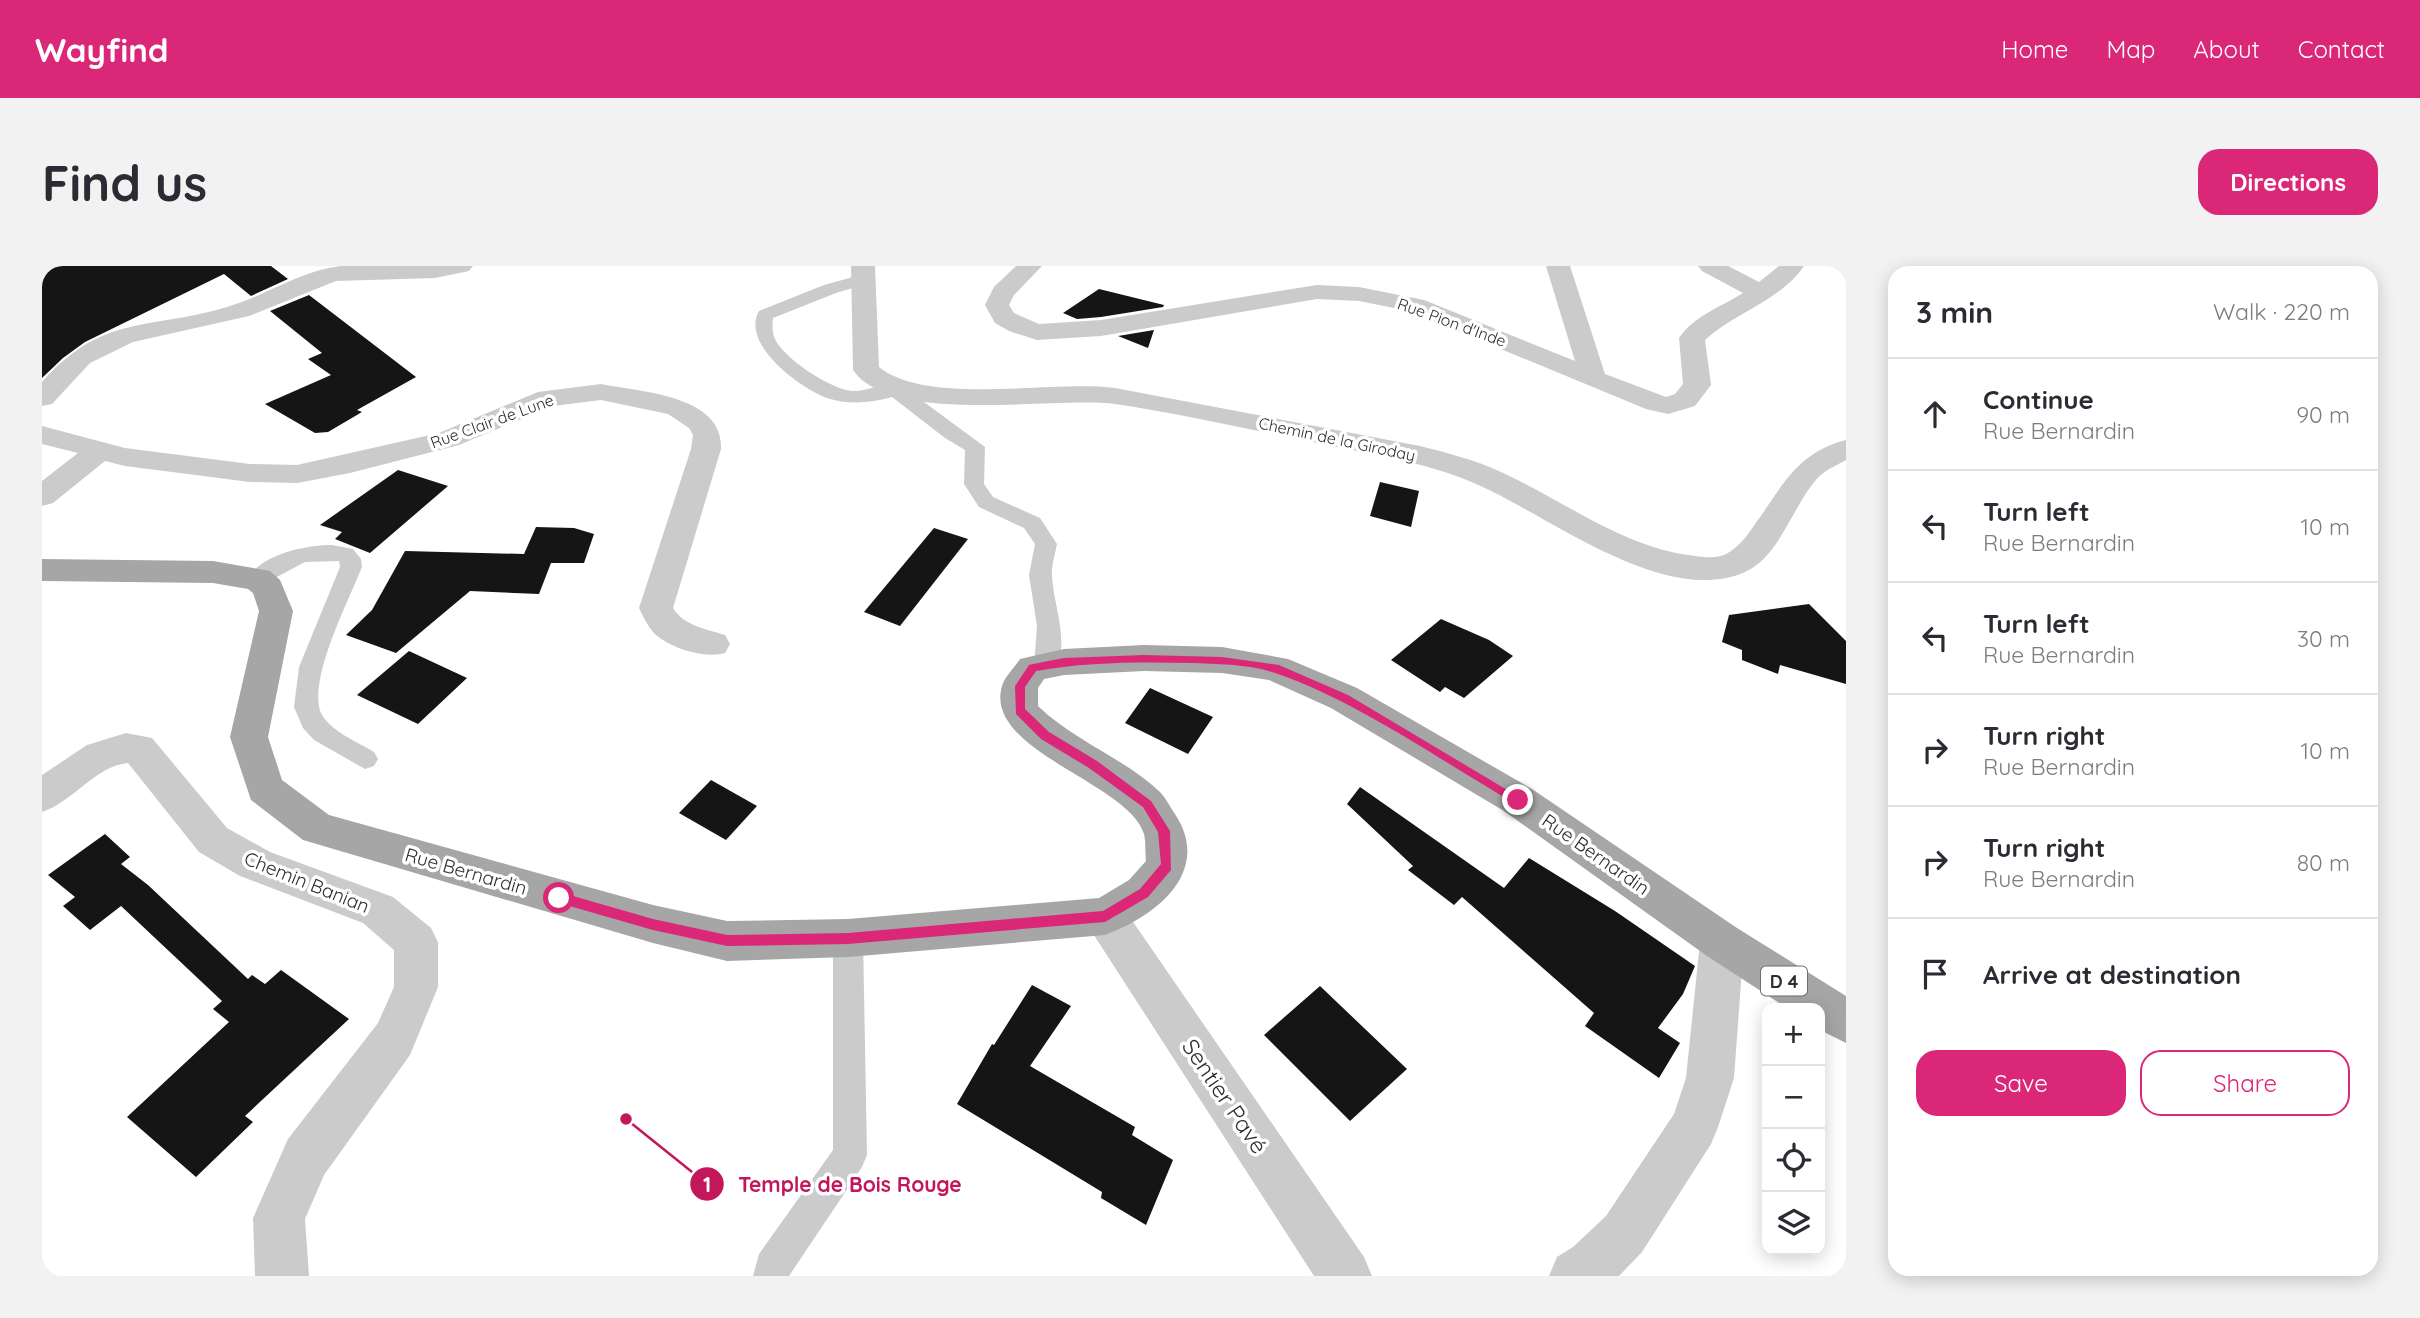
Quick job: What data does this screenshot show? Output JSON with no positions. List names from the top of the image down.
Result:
{
  "streets": {
    "main road": ["Rue Bernardin", "D 4"],
    "street": [
      "Rue Pion d'Inde",
      "Rue Clair de Lune",
      "Chemin de la Giroday",
      "Chemin Banian",
      "Sentier Pavé"
    ]
  },
  "crossings": [
    ["Rue Bernardin", "Sentier Pavé"]
  ],
  "places": ["Temple de Bois Rouge"],
  "page": {
    "header": "Wayfind",
    "nav": [
      "Home",
      "Map",
      "About",
      "Contact"
    ],
    "buttons": [
      "Directions",
      ["Save", "Share"]
    ],
    "title": "Find us",
    "heading": ["3 min", "Walk · 220 m"],
    "list": [
      ["Continue", "Rue Bernardin", "90 m"],
      ["Turn left", "Rue Bernardin", "10 m"],
      ["Turn left", "Rue Bernardin", "30 m"],
      ["Turn right", "Rue Bernardin", "10 m"],
      ["Turn right", "Rue Bernardin", "80 m"],
      "Arrive at destination"
    ],
    "map_buttons": ["+", "−"]
  }
}
